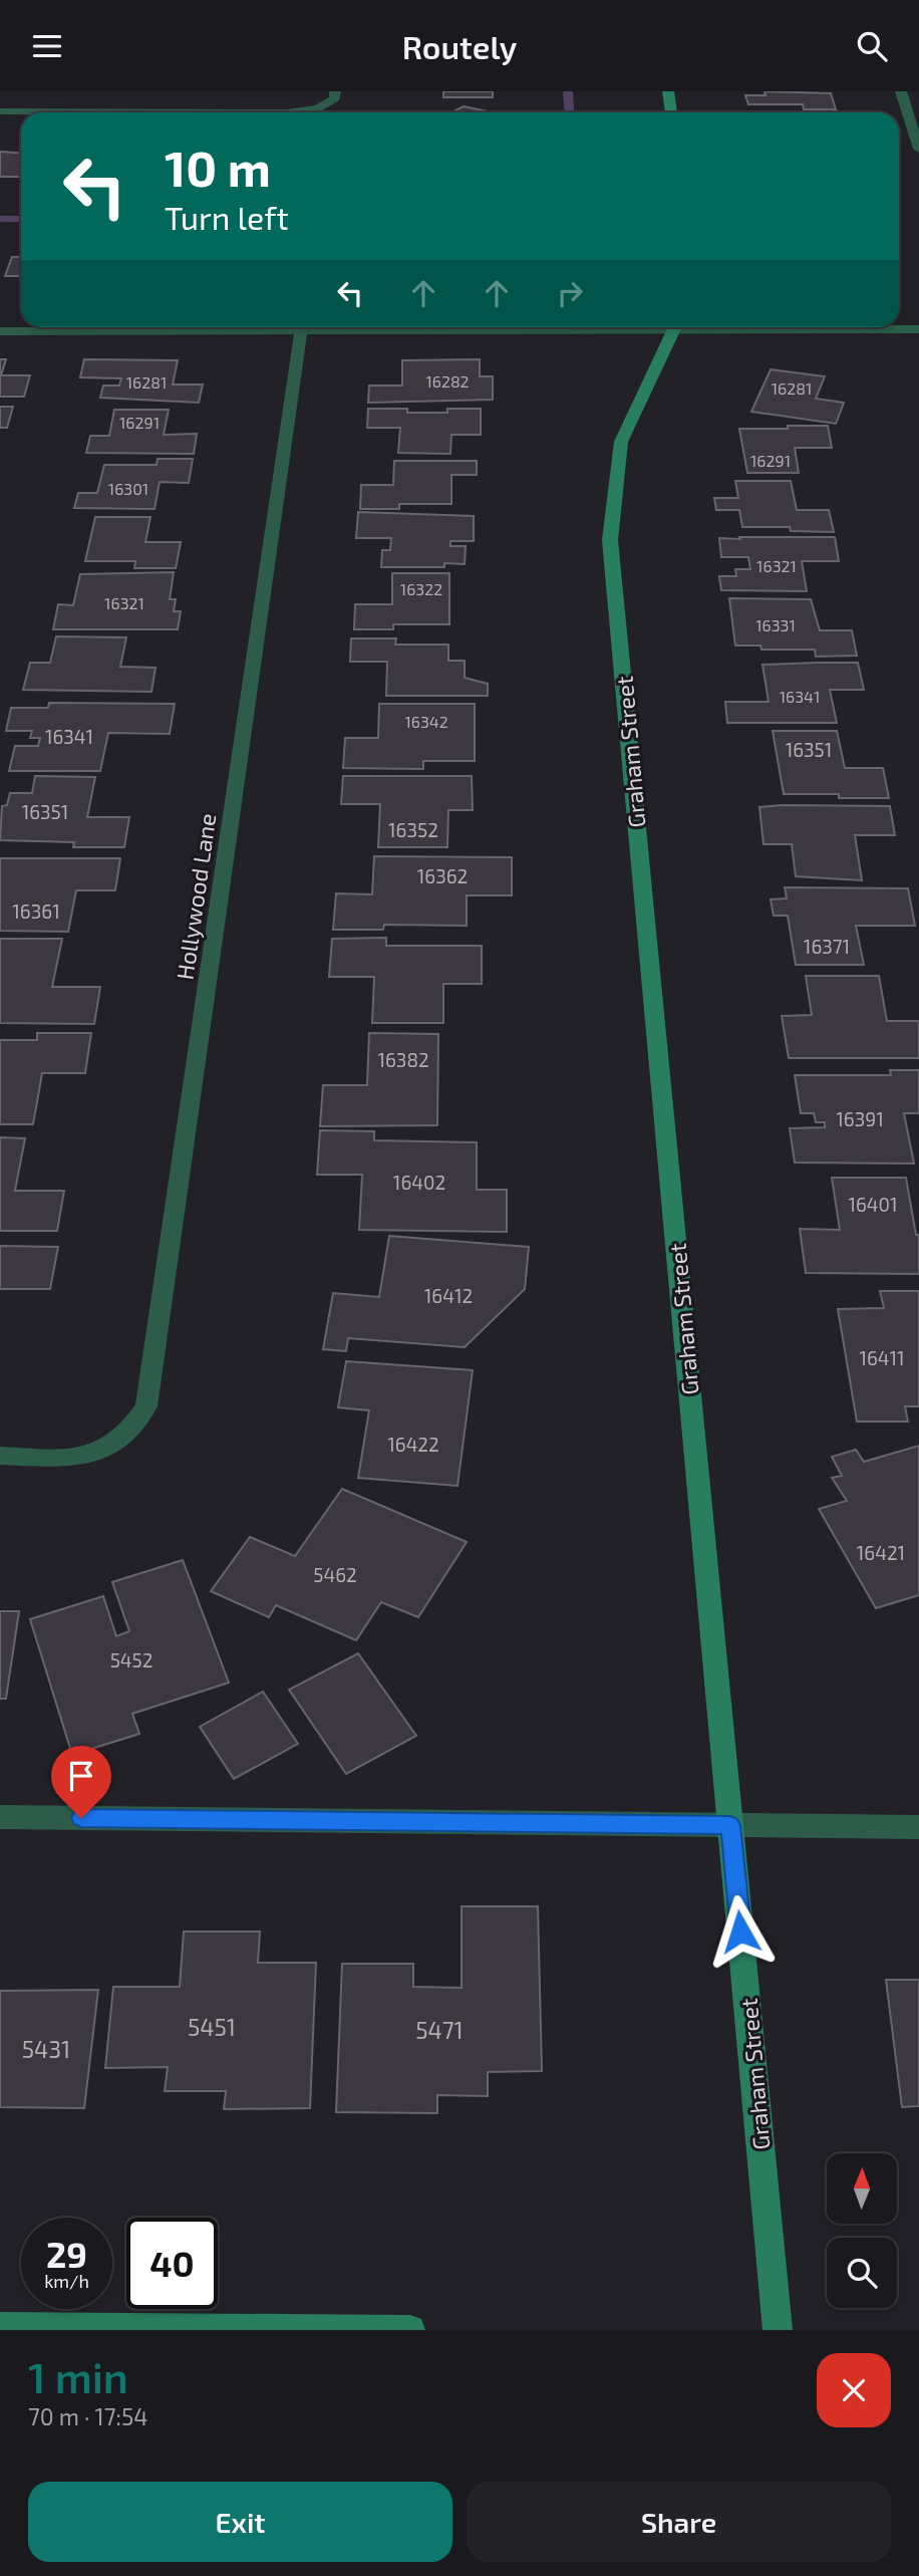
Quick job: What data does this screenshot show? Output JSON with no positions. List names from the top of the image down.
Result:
{
  "streets": {
    "street": ["Graham Street", "Hollywood Lane"]
  },
  "house_numbers": [
    "16282",
    "16281",
    "16281",
    "16291",
    "16291",
    "16301",
    "16321",
    "16322",
    "16321",
    "16331",
    "16341",
    "16342",
    "16341",
    "16351",
    "16351",
    "16352",
    "16362",
    "16361",
    "16371",
    "16382",
    "16391",
    "16402",
    "16401",
    "16412",
    "16411",
    "16422",
    "16421",
    "5462",
    "5452",
    "5451",
    "5471",
    "5431"
  ],
  "north": "top",
  "page": {
    "header": "Routely",
    "turn": ["10 m", "Turn left"],
    "speed": "29 km/h",
    "limit": "40",
    "heading": ["1 min", "70 m · 17:54"],
    "buttons": ["Exit", "Share"]
  }
}
